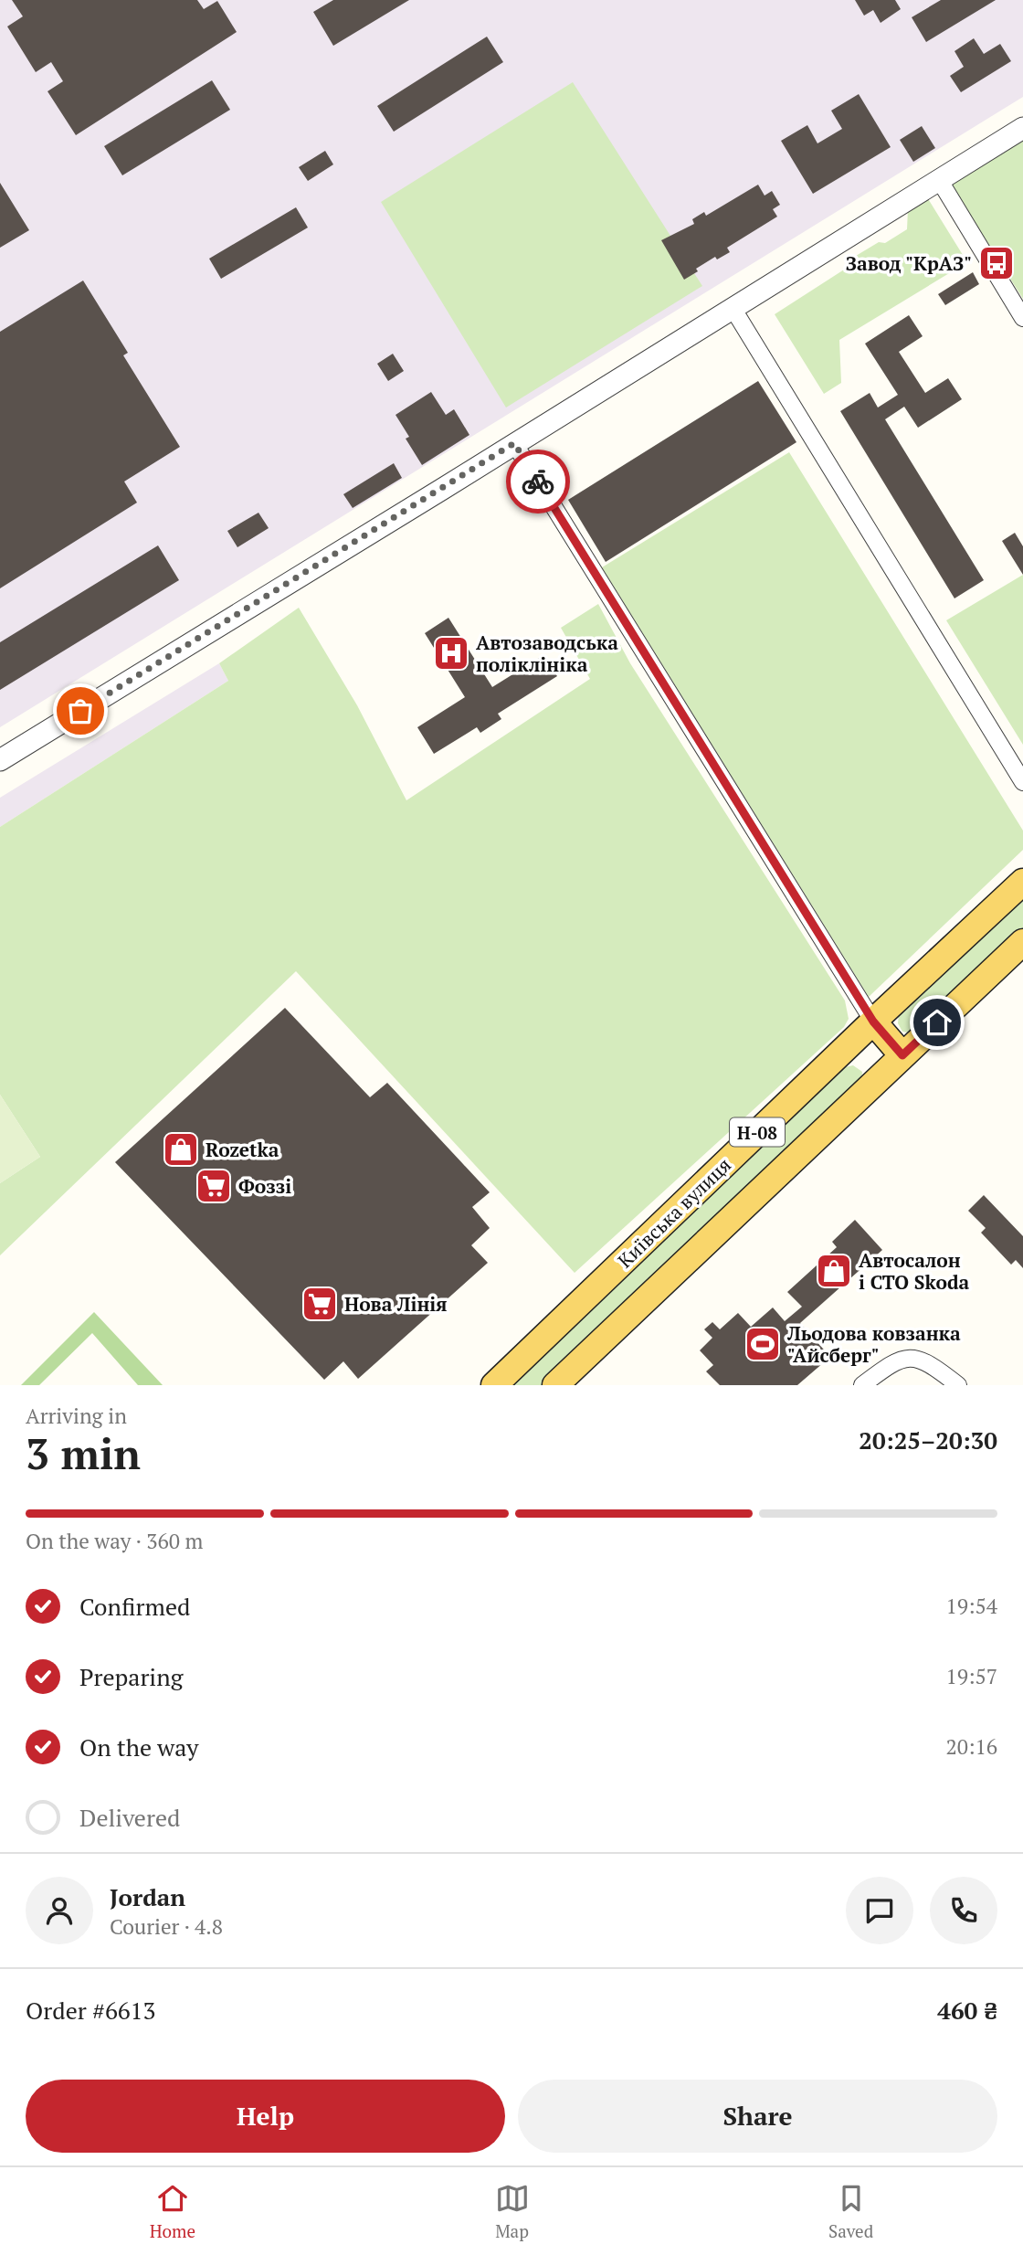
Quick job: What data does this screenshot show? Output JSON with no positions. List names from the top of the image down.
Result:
{
  "streets": {
    "main road": ["Н-08", "Київська вулиця"]
  },
  "places": {
    "bus stop": ["Завод \"КрАЗ\""],
    "hospital": ["Автозаводська поліклініка"],
    "shop": ["Rozetka", "Автосалон і СТО Skoda"],
    "supermarket": ["Фоззі", "Нова Лінія"],
    "sports": ["Льодова ковзанка \"Айсберг\""]
  },
  "page": {
    "heading": ["3 min", "Arriving in", "20:25–20:30"],
    "panel": [
      "Jordan",
      "Courier · 4.8",
      "Order #6613",
      "460 ₴"
    ],
    "bar": "On the way · 360 m",
    "list": [
      ["Confirmed", "19:54"],
      ["Preparing", "19:57"],
      ["On the way", "20:16"],
      "Delivered"
    ],
    "buttons": ["Help", "Share"],
    "tabs": ["Home", "Map", "Saved"]
  }
}
